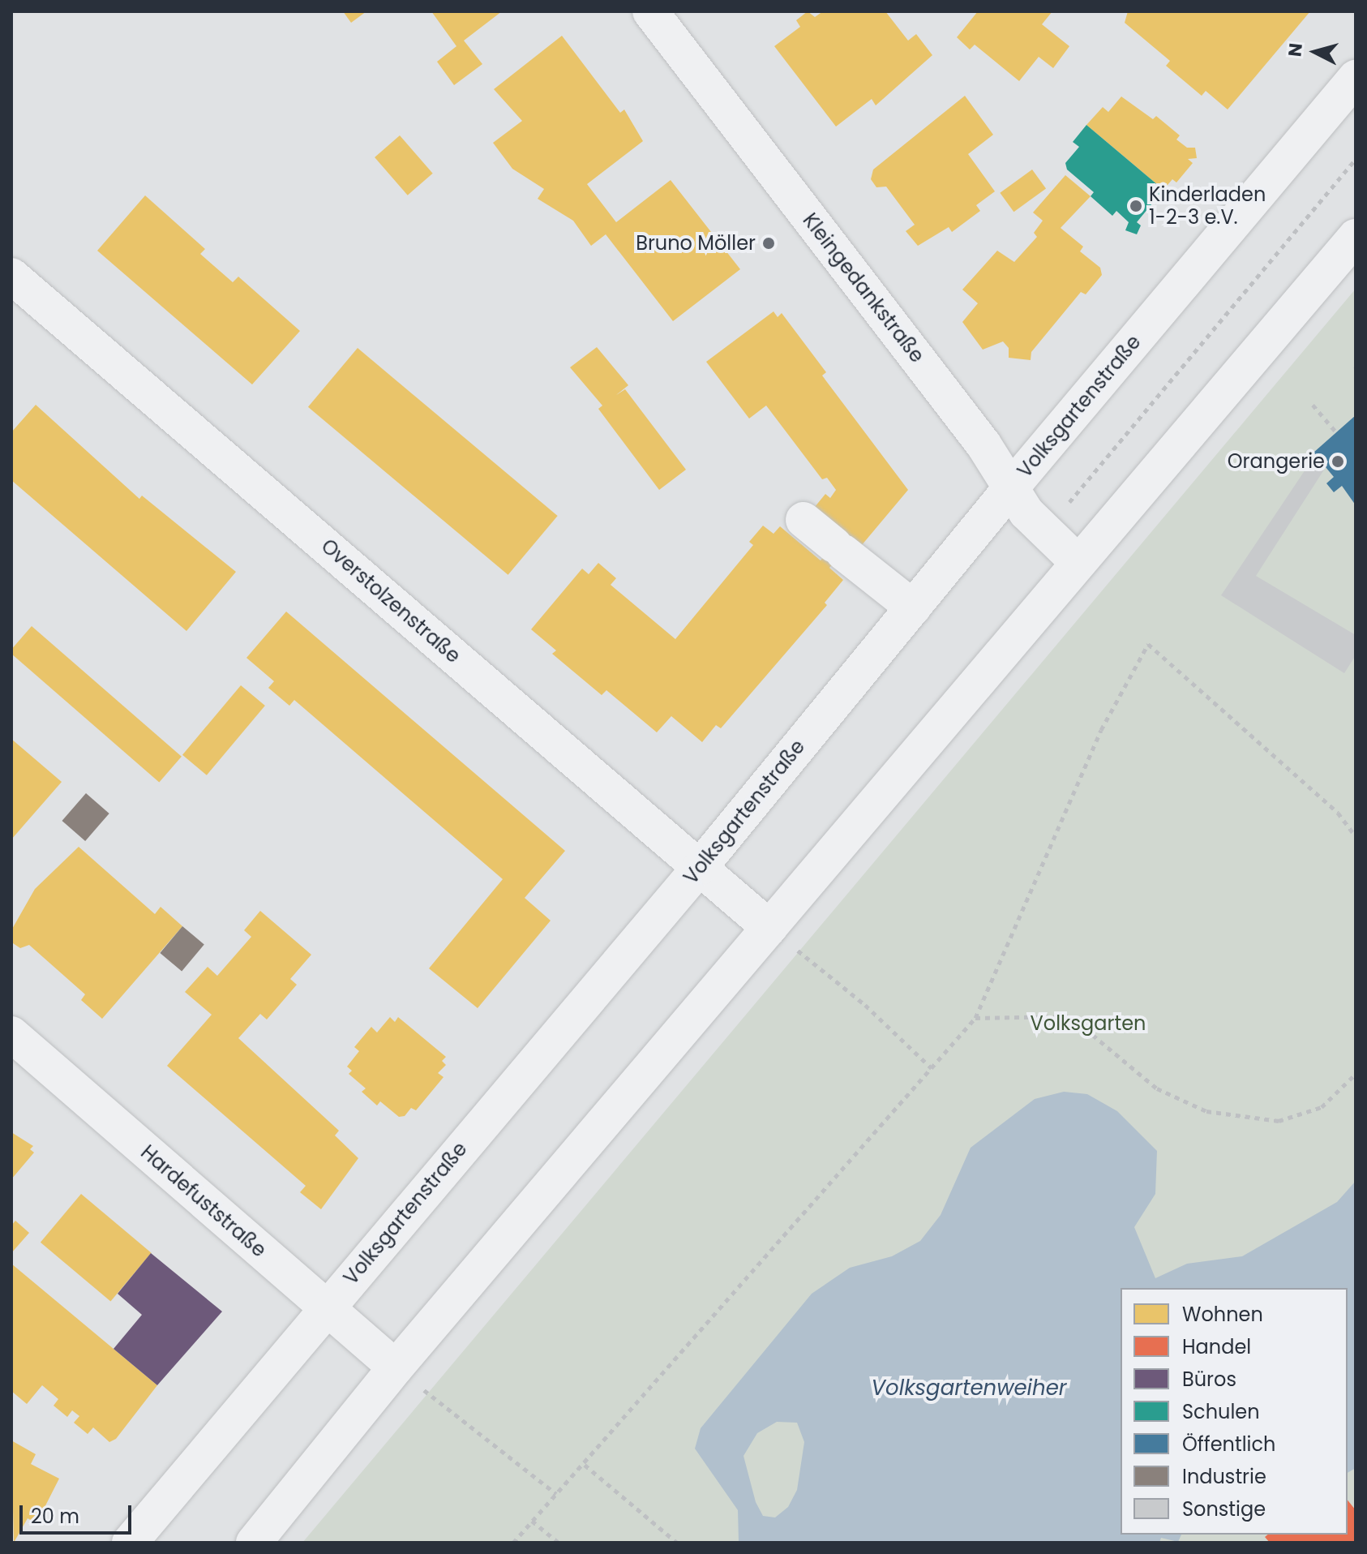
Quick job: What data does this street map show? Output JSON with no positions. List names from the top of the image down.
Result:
{
  "streets": {
    "street": [
      "Kleingedankstraße",
      "Volksgartenstraße",
      "Overstolzenstraße",
      "Hardefuststraße"
    ]
  },
  "crossings": [
    ["Kleingedankstraße", "Volksgartenstraße"],
    ["Volksgartenstraße", "Overstolzenstraße"],
    ["Volksgartenstraße", "Hardefuststraße"]
  ],
  "water": ["Volksgartenweiher"],
  "parks": ["Volksgarten"],
  "places": ["Kinderladen 1-2-3 e.V.", "Bruno Möller", "Orangerie"],
  "legend": [
    "Wohnen",
    "Handel",
    "Büros",
    "Schulen",
    "Öffentlich",
    "Industrie",
    "Sonstige"
  ],
  "scale_bar": "20 m",
  "north": "left"
}
